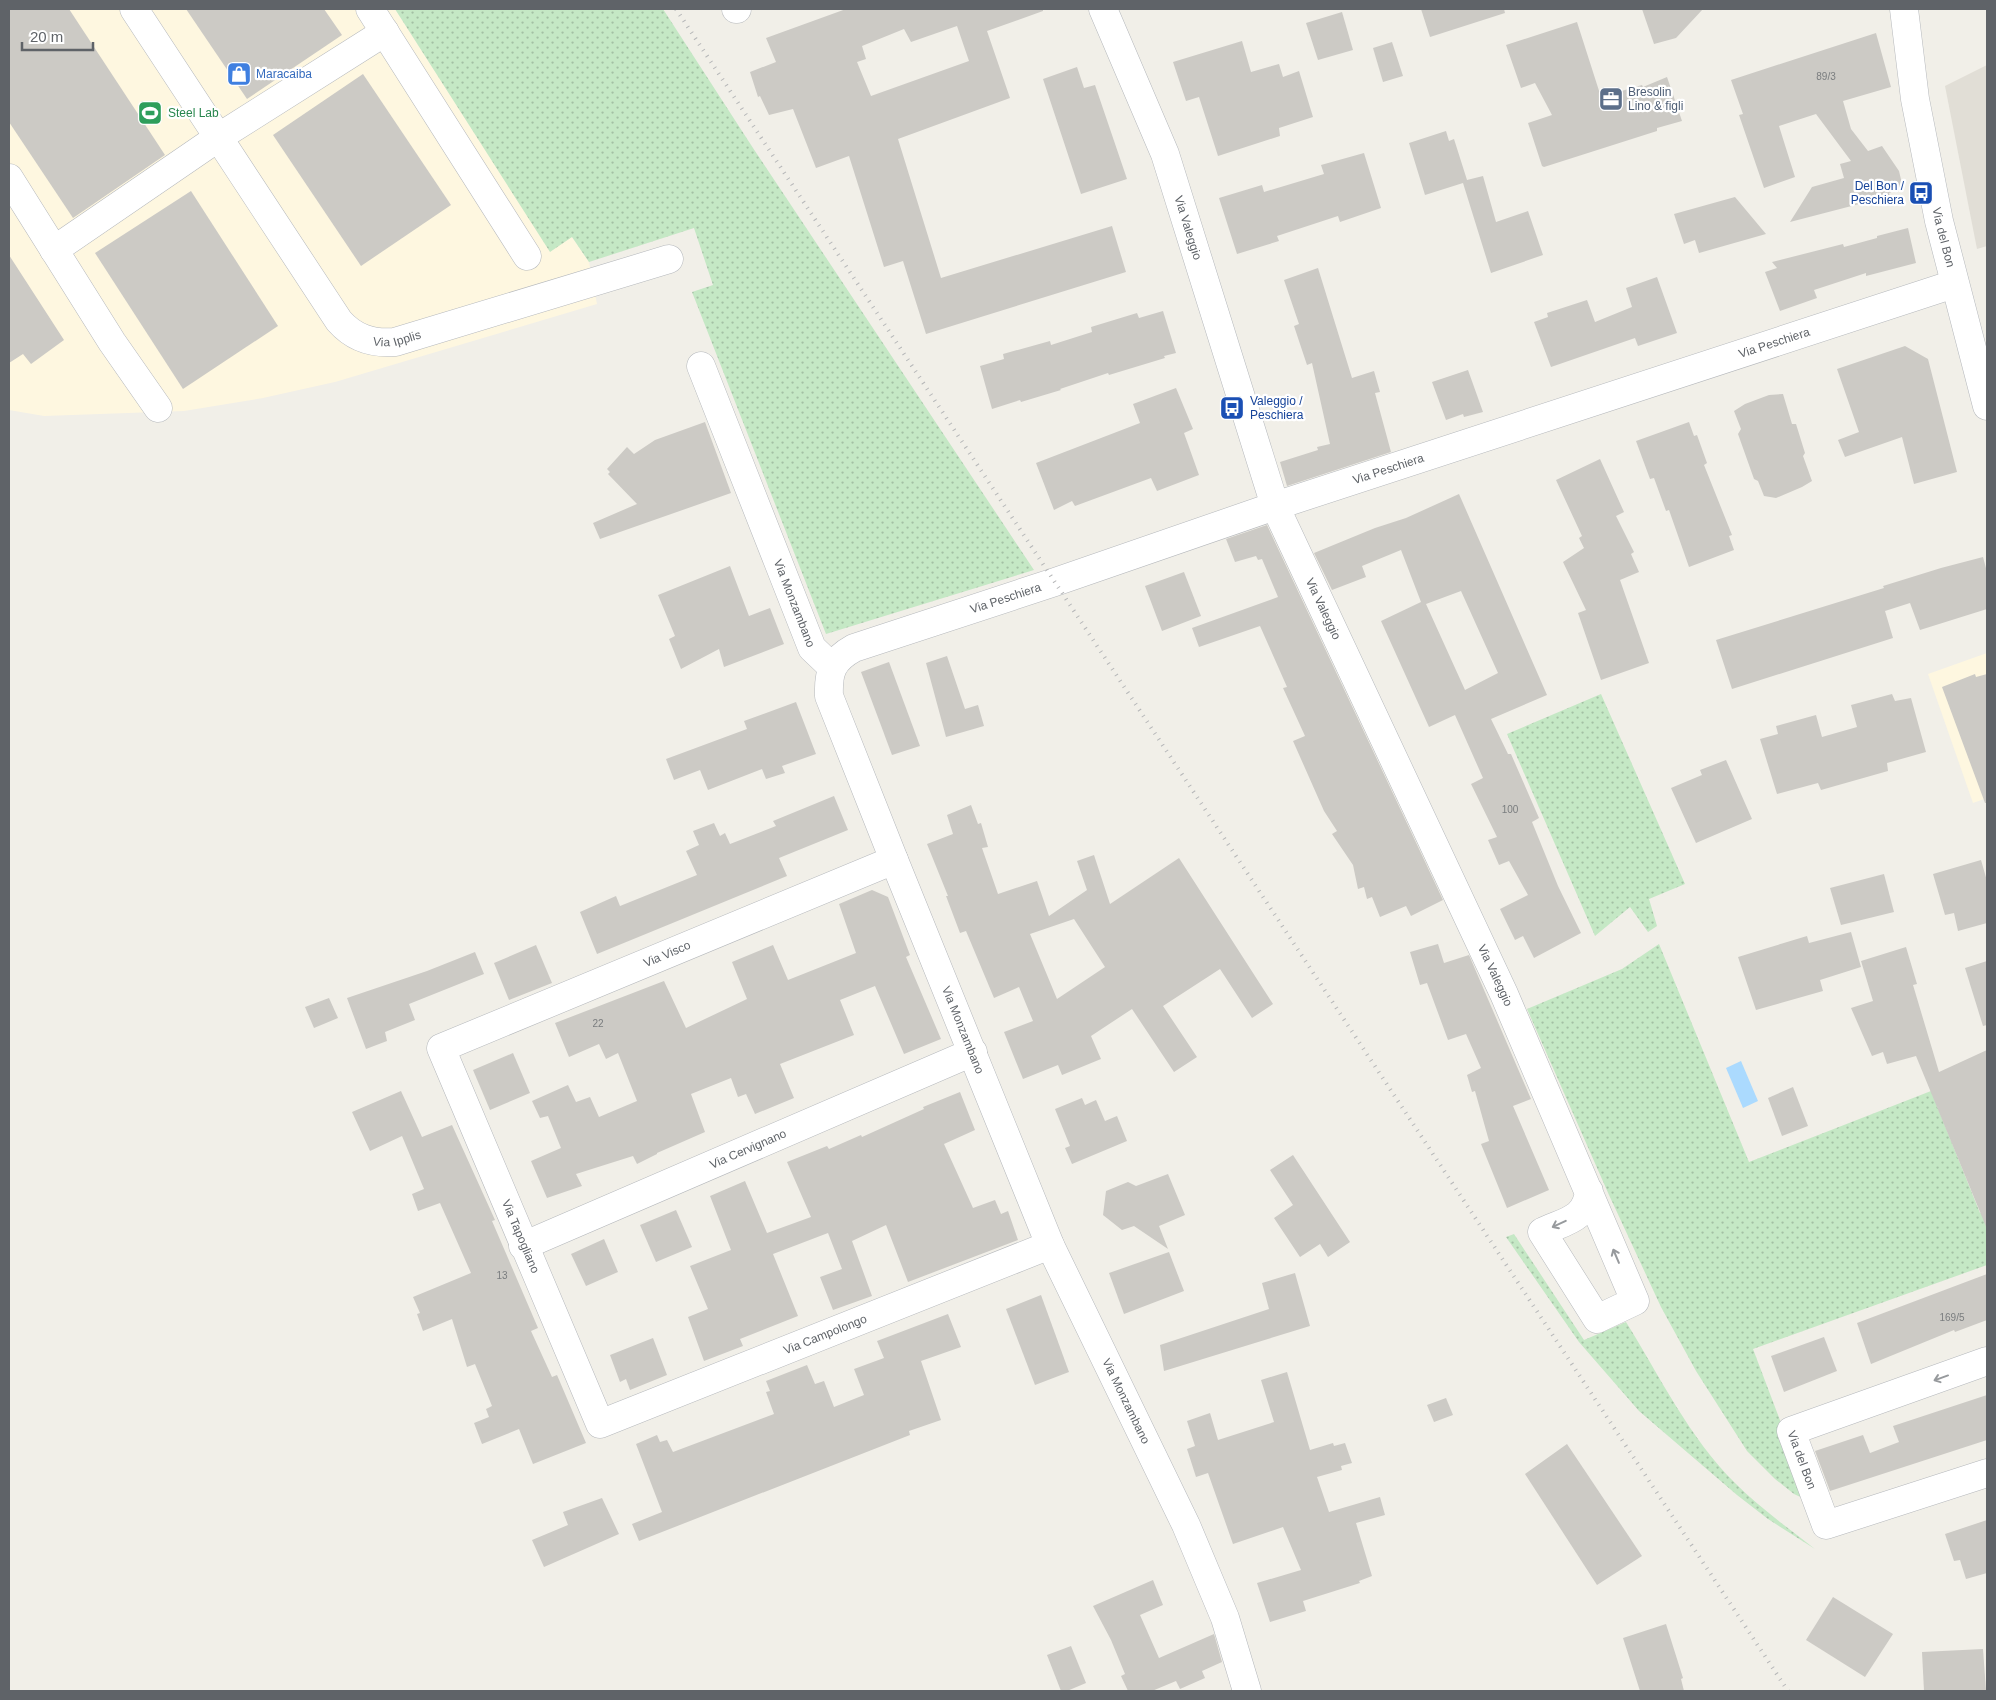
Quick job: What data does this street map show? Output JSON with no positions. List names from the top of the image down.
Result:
{
  "streets": {
    "street": [
      "Via Valeggio",
      "Via del Bon",
      "Via Ipplis",
      "Via Peschiera",
      "Via Monzambano",
      "Via Visco",
      "Via Cervignano",
      "Via Tapogliano",
      "Via Campolongo"
    ]
  },
  "crossings": [
    ["Via Valeggio", "Via Peschiera"],
    ["Via del Bon", "Via Peschiera"],
    ["Via Peschiera", "Via Monzambano"],
    ["Via Monzambano", "Via Visco"],
    ["Via Monzambano", "Via Cervignano"],
    ["Via Monzambano", "Via Campolongo"],
    ["Via Visco", "Via Tapogliano"],
    ["Via Cervignano", "Via Tapogliano"],
    ["Via Tapogliano", "Via Campolongo"]
  ],
  "places": {
    "shop": ["Maracaiba"],
    "office": ["Bresolin Lino & figli"],
    "sports": ["Steel Lab"],
    "bus stop": ["Del Bon / Peschiera", "Valeggio / Peschiera"]
  },
  "house_numbers": [
    "89/3",
    "100",
    "22",
    "13",
    "169/5"
  ],
  "scale_bar": "20 m"
}
